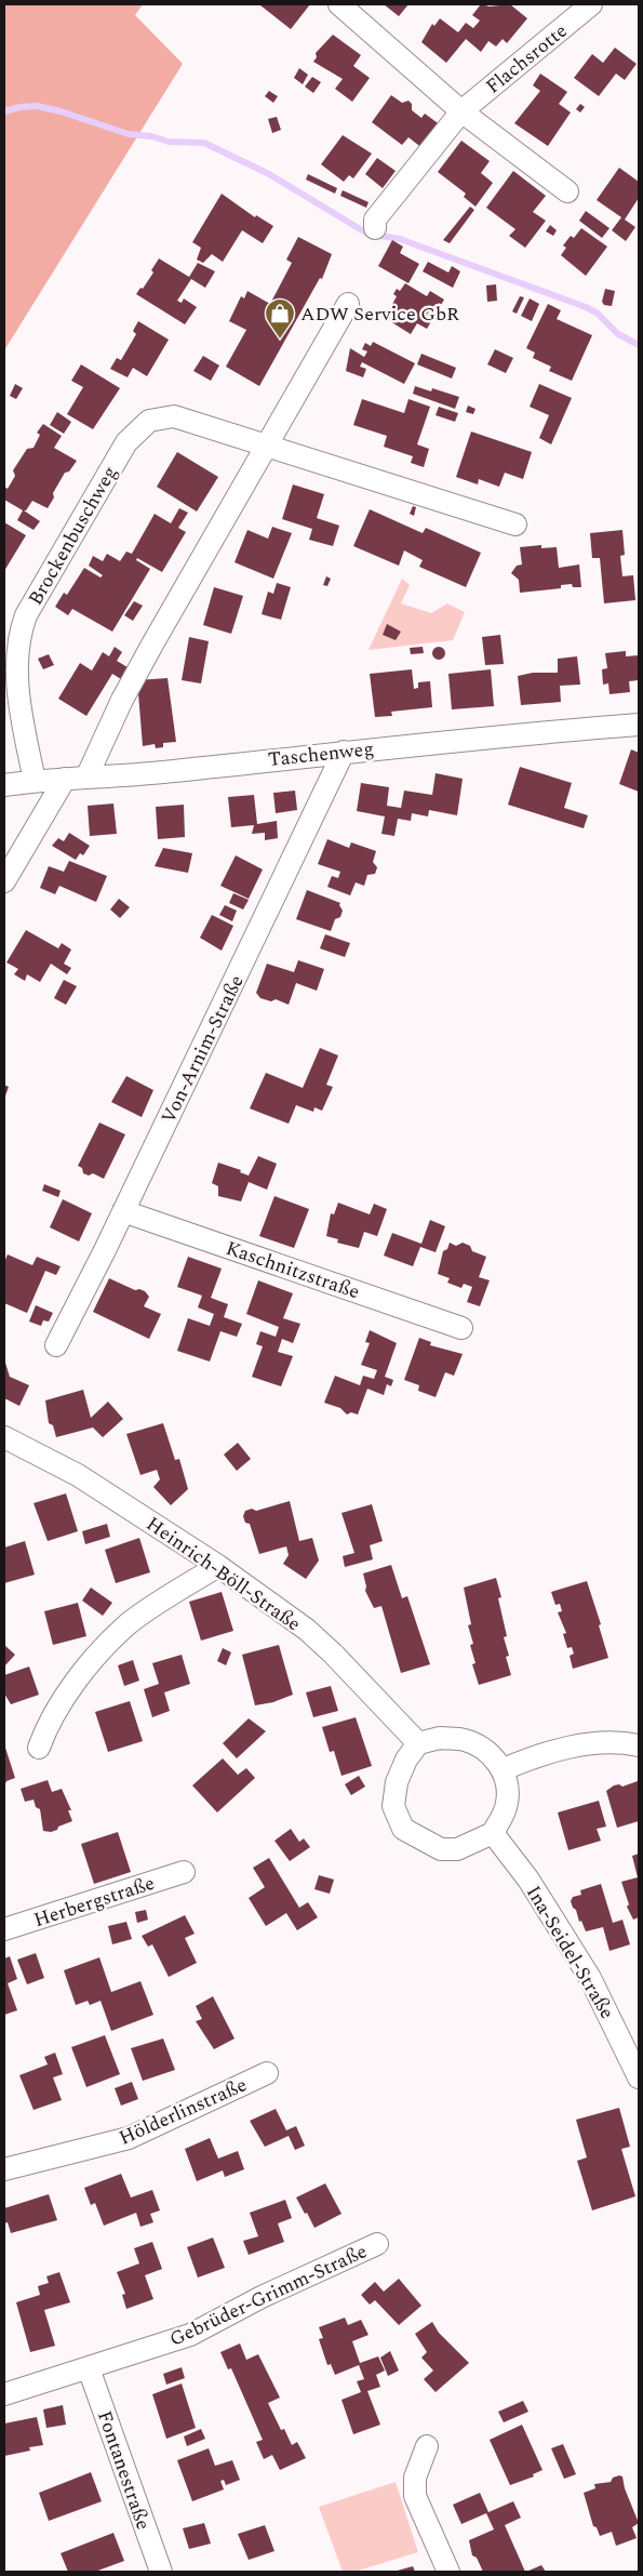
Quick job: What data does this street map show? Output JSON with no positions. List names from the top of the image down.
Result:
{
  "streets": {
    "street": [
      "Flachsrotte",
      "Brockenbuschweg",
      "Taschenweg",
      "Von-Arnim-Straße",
      "Kaschnitzstraße",
      "Heinrich-Böll-Straße",
      "Herbergstraße",
      "Ina-Seidel-Straße",
      "Hölderlinstraße",
      "Gebrüder-Grimm-Straße",
      "Fontanestraße"
    ]
  },
  "crossings": [
    ["Brockenbuschweg", "Taschenweg"],
    ["Taschenweg", "Von-Arnim-Straße"],
    ["Von-Arnim-Straße", "Kaschnitzstraße"],
    ["Heinrich-Böll-Straße", "Ina-Seidel-Straße"],
    ["Gebrüder-Grimm-Straße", "Fontanestraße"]
  ],
  "places": {
    "shop": ["ADW Service GbR"]
  }
}
